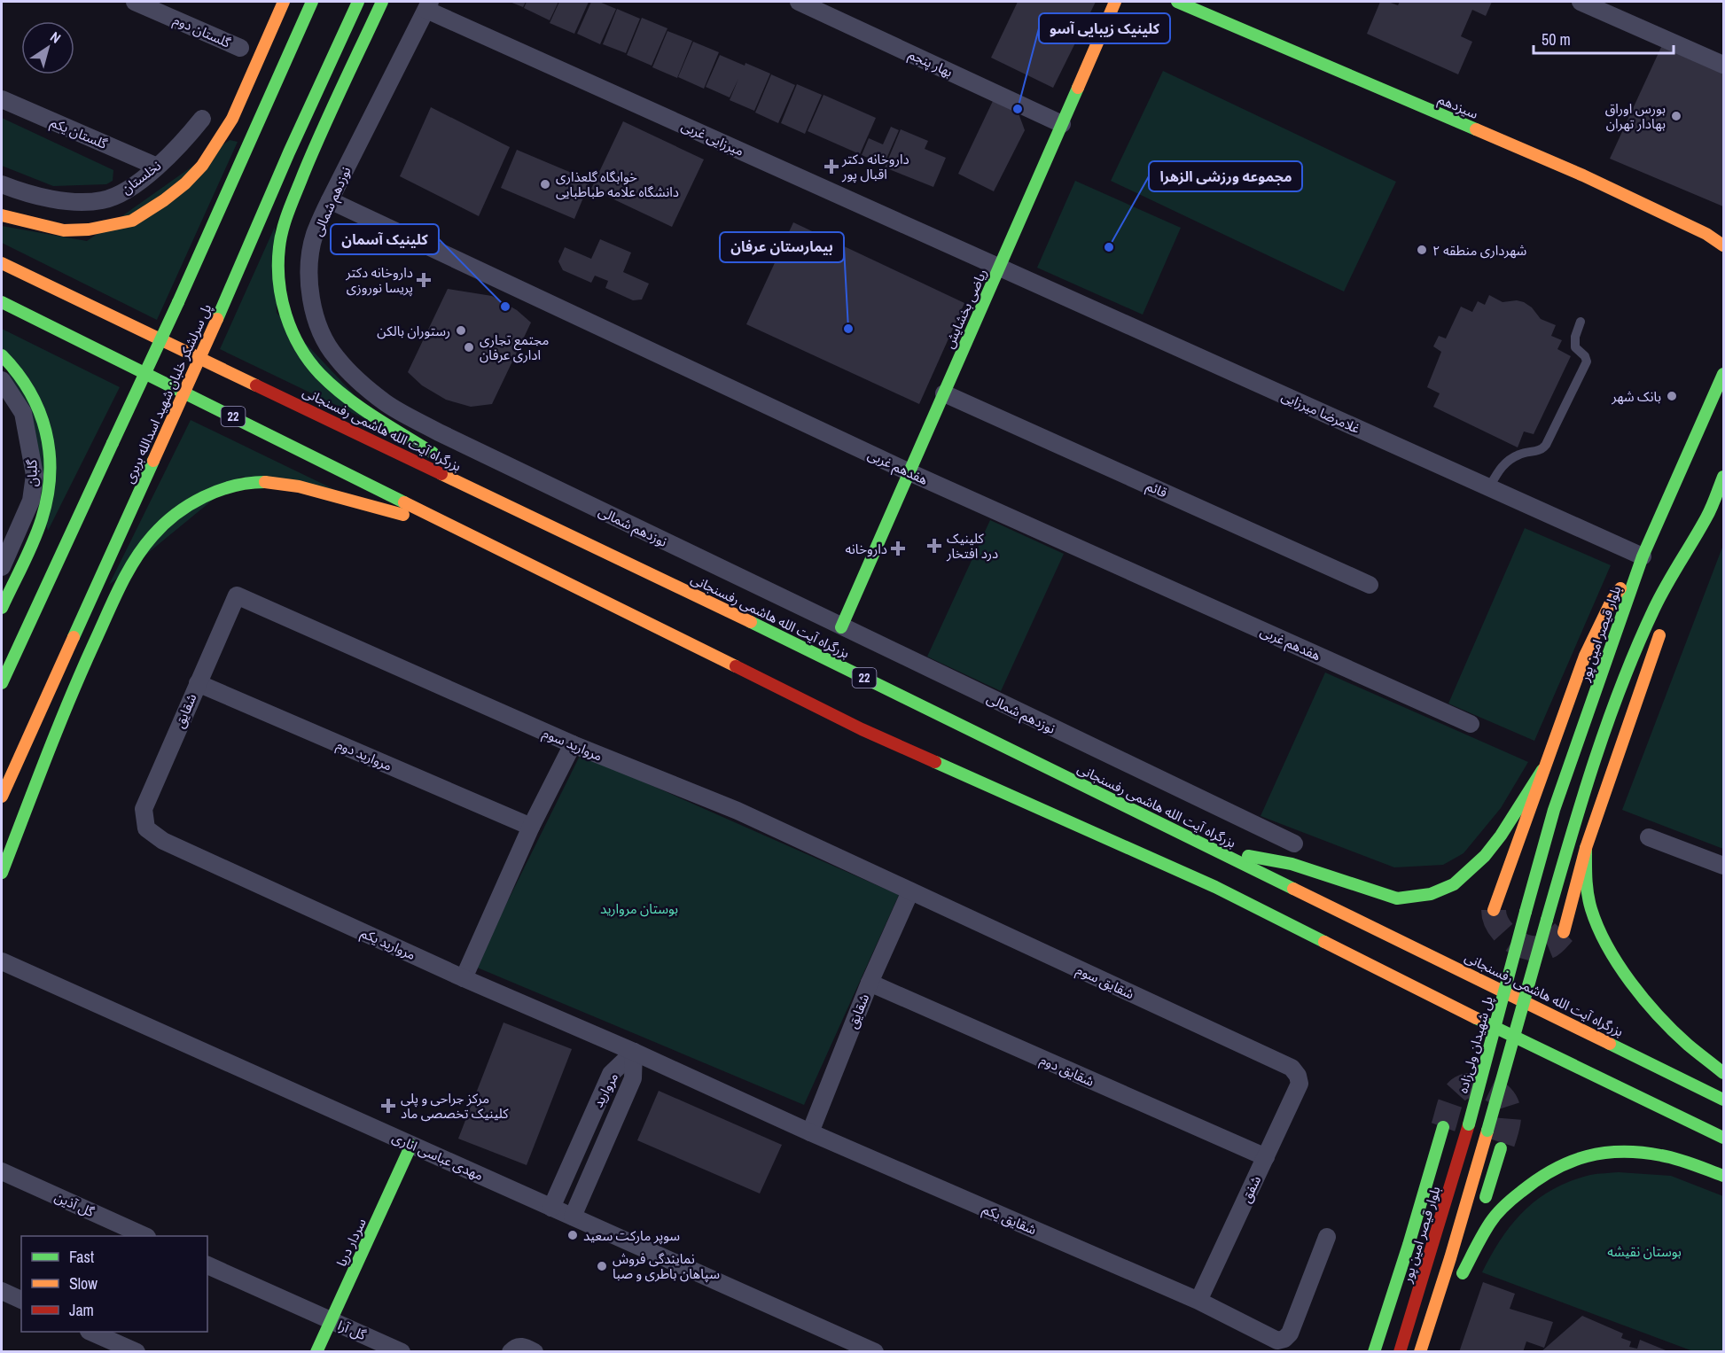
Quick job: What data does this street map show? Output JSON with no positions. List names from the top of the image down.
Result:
{
  "streets": {
    "main road": [
      "سیزدهم",
      "ریاضی بخشایش",
      "پل سرلشکر خلبان شهید اسدالله بربری",
      "22",
      "بزرگراه آیت الله هاشمی رفسنجانی",
      "بلوار قیصر امین پور",
      "پل شهیدان ولی‌زاده",
      "سردار دریا"
    ],
    "street": [
      "گلستان دوم",
      "بهار پنجم",
      "گلستان یکم",
      "میرزایی غربی",
      "نخلستان",
      "نوزدهم شمالی",
      "غلامرضا میرزایی",
      "هفدهم غربی",
      "گلبان",
      "قائم",
      "شقایق",
      "مروارید سوم",
      "مروارید دوم",
      "مروارید یکم",
      "شقایق سوم",
      "شقایق دوم",
      "مروارید",
      "مهدی عباسی اناری",
      "شفق",
      "گل آذین",
      "شقایق یکم",
      "گل آرا"
    ]
  },
  "crossings": [
    ["بهار پنجم", "ریاضی بخشایش"],
    ["گلستان یکم", "نخلستان"],
    ["میرزایی غربی", "نوزدهم شمالی"],
    ["میرزایی غربی", "ریاضی بخشایش"],
    ["میرزایی غربی", "غلامرضا میرزایی"],
    ["نوزدهم شمالی", "ریاضی بخشایش"],
    ["نوزدهم شمالی", "هفدهم غربی"],
    ["ریاضی بخشایش", "غلامرضا میرزایی"],
    ["ریاضی بخشایش", "هفدهم غربی"],
    ["ریاضی بخشایش", "قائم"],
    ["غلامرضا میرزایی", "بلوار قیصر امین پور"],
    ["بلوار قیصر امین پور", "پل شهیدان ولی‌زاده"],
    ["شقایق", "مروارید سوم"],
    ["شقایق", "مروارید دوم"],
    ["شقایق", "مروارید یکم"],
    ["شقایق", "شقایق سوم"],
    ["شقایق", "شقایق دوم"],
    ["شقایق", "شقایق یکم"],
    ["مروارید سوم", "شقایق سوم"],
    ["مروارید یکم", "مروارید"],
    ["مروارید یکم", "شقایق یکم"],
    ["شقایق سوم", "شفق"],
    ["شقایق دوم", "شفق"],
    ["مروارید", "مهدی عباسی اناری"],
    ["مروارید", "شقایق یکم"],
    ["مهدی عباسی اناری", "سردار دریا"],
    ["شفق", "شقایق یکم"],
    ["سردار دریا", "گل آرا"]
  ],
  "parks": ["بوستان مروارید", "بوستان نقیشه"],
  "places": {
    "other": [
      "کلینیک زیبایی آسو",
      "بورس اوراق بهادار تهران",
      "خوابگاه گلعذاری دانشگاه علامه طباطبایی",
      "مجموعه ورزشی الزهرا",
      "شهرداری منطقه ۲",
      "کلینیک آسمان",
      "بیمارستان عرفان",
      "رستوران بالکن",
      "مجتمع تجاری اداری عرفان",
      "بانک شهر",
      "سوپر مارکت سعید",
      "نمایندگی فروش سپاهان باطری و صبا"
    ],
    "health": [
      "داروخانه دکتر اقبال پور",
      "داروخانه دکتر پریسا نوروزی",
      "کلینیک درد افتخار",
      "داروخانه",
      "مرکز جراحی و پلی کلینیک تخصصی ماد"
    ]
  },
  "legend": ["Fast", "Slow", "Jam"],
  "scale_bar": "50 m",
  "north": "top right"
}
